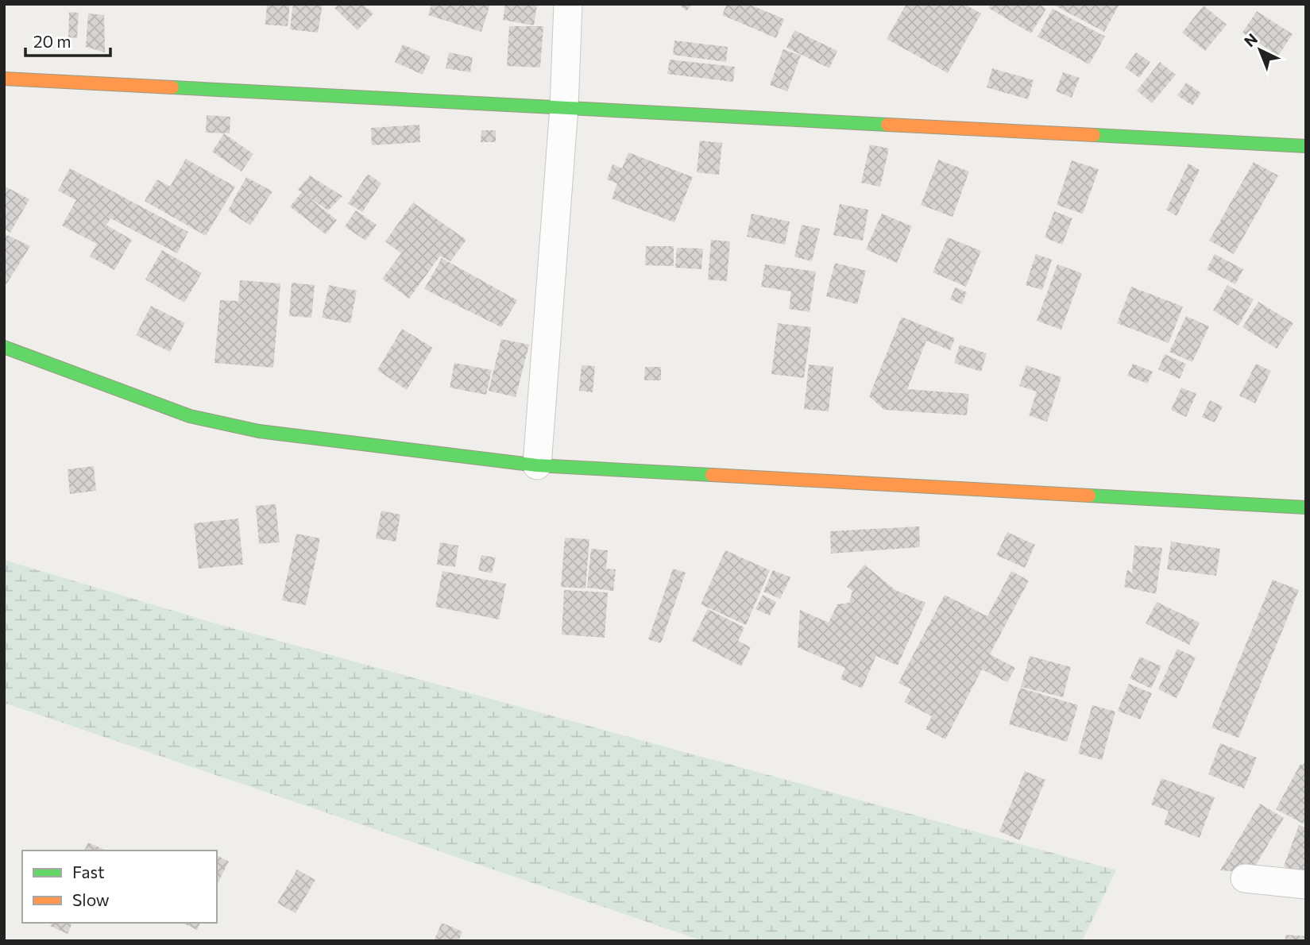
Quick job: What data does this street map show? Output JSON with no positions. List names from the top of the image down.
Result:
{
  "legend": ["Fast", "Slow"],
  "scale_bar": "20 m",
  "north": "top left"
}
